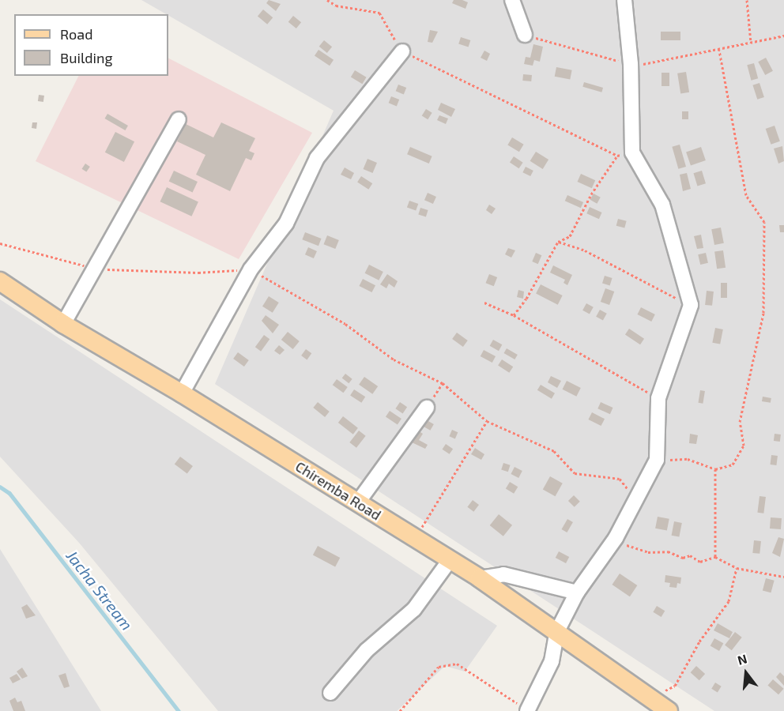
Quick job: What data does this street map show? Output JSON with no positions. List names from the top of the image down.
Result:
{
  "streets": {
    "main road": ["Chiremba Road"]
  },
  "water": ["Jacha Stream"],
  "legend": ["Road", "Building"],
  "north": "top"
}
